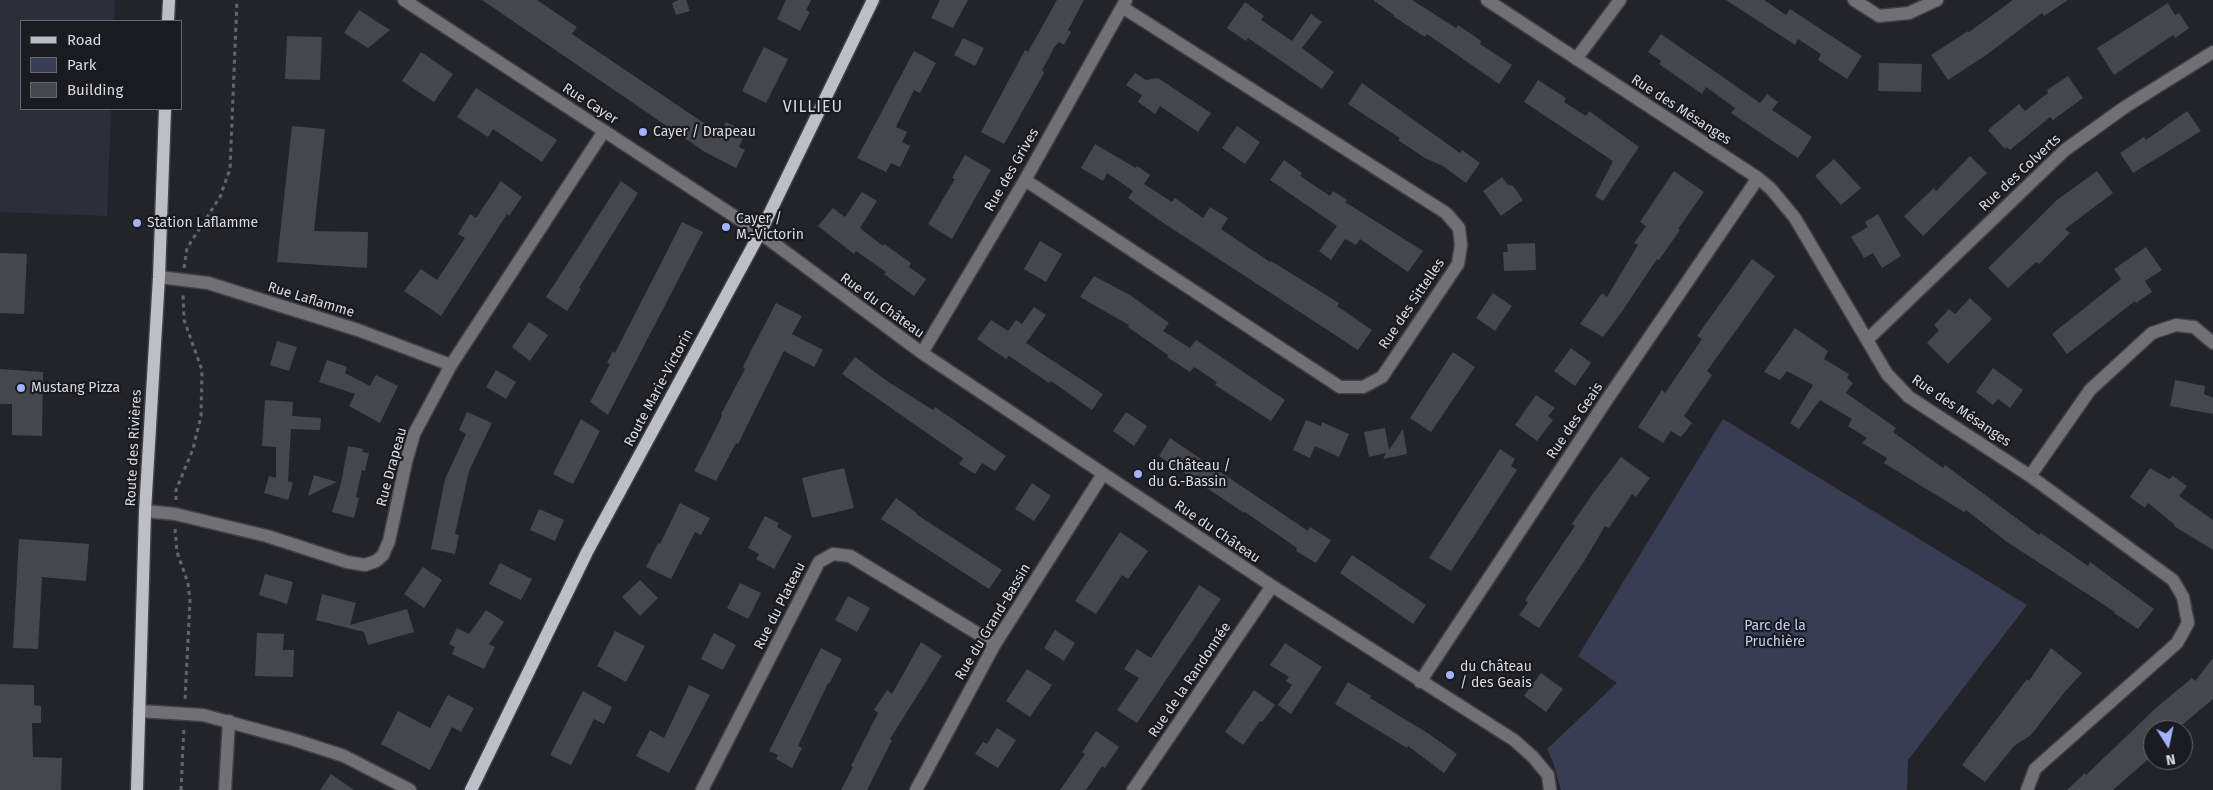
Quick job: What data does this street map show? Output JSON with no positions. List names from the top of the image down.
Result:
{
  "streets": {
    "main road": ["Route Marie-Victorin", "Route des Rivières"],
    "street": [
      "Rue Cayer",
      "Rue des Mésanges",
      "Rue des Grives",
      "Rue des Colverts",
      "Rue Laflamme",
      "Rue des Sittelles",
      "Rue du Château",
      "Rue des Geais",
      "Rue Drapeau",
      "Rue du Plateau",
      "Rue du Grand-Bassin",
      "Rue de la Randonnée"
    ]
  },
  "crossings": [
    ["Rue Cayer", "Rue du Château"],
    ["Rue Cayer", "Route Marie-Victorin"],
    ["Rue Cayer", "Rue Drapeau"],
    ["Rue des Mésanges", "Rue des Colverts"],
    ["Rue des Mésanges", "Rue des Geais"],
    ["Rue des Grives", "Rue des Sittelles"],
    ["Rue des Grives", "Rue du Château"],
    ["Rue Laflamme", "Route des Rivières"],
    ["Rue Laflamme", "Rue Drapeau"],
    ["Rue du Château", "Route Marie-Victorin"],
    ["Rue du Château", "Rue des Geais"],
    ["Rue du Château", "Rue du Grand-Bassin"],
    ["Rue du Château", "Rue de la Randonnée"],
    ["Route des Rivières", "Rue Drapeau"],
    ["Rue du Plateau", "Rue du Grand-Bassin"]
  ],
  "districts": ["VILLIEU"],
  "parks": ["Parc de la Pruchière"],
  "places": [
    "Cayer / Drapeau",
    "Station Laflamme",
    "Cayer / M.-Victorin",
    "Mustang Pizza",
    "du Château / du G.-Bassin",
    "du Château / des Geais"
  ],
  "legend": ["Road", "Park", "Building"],
  "north": "bottom"
}
